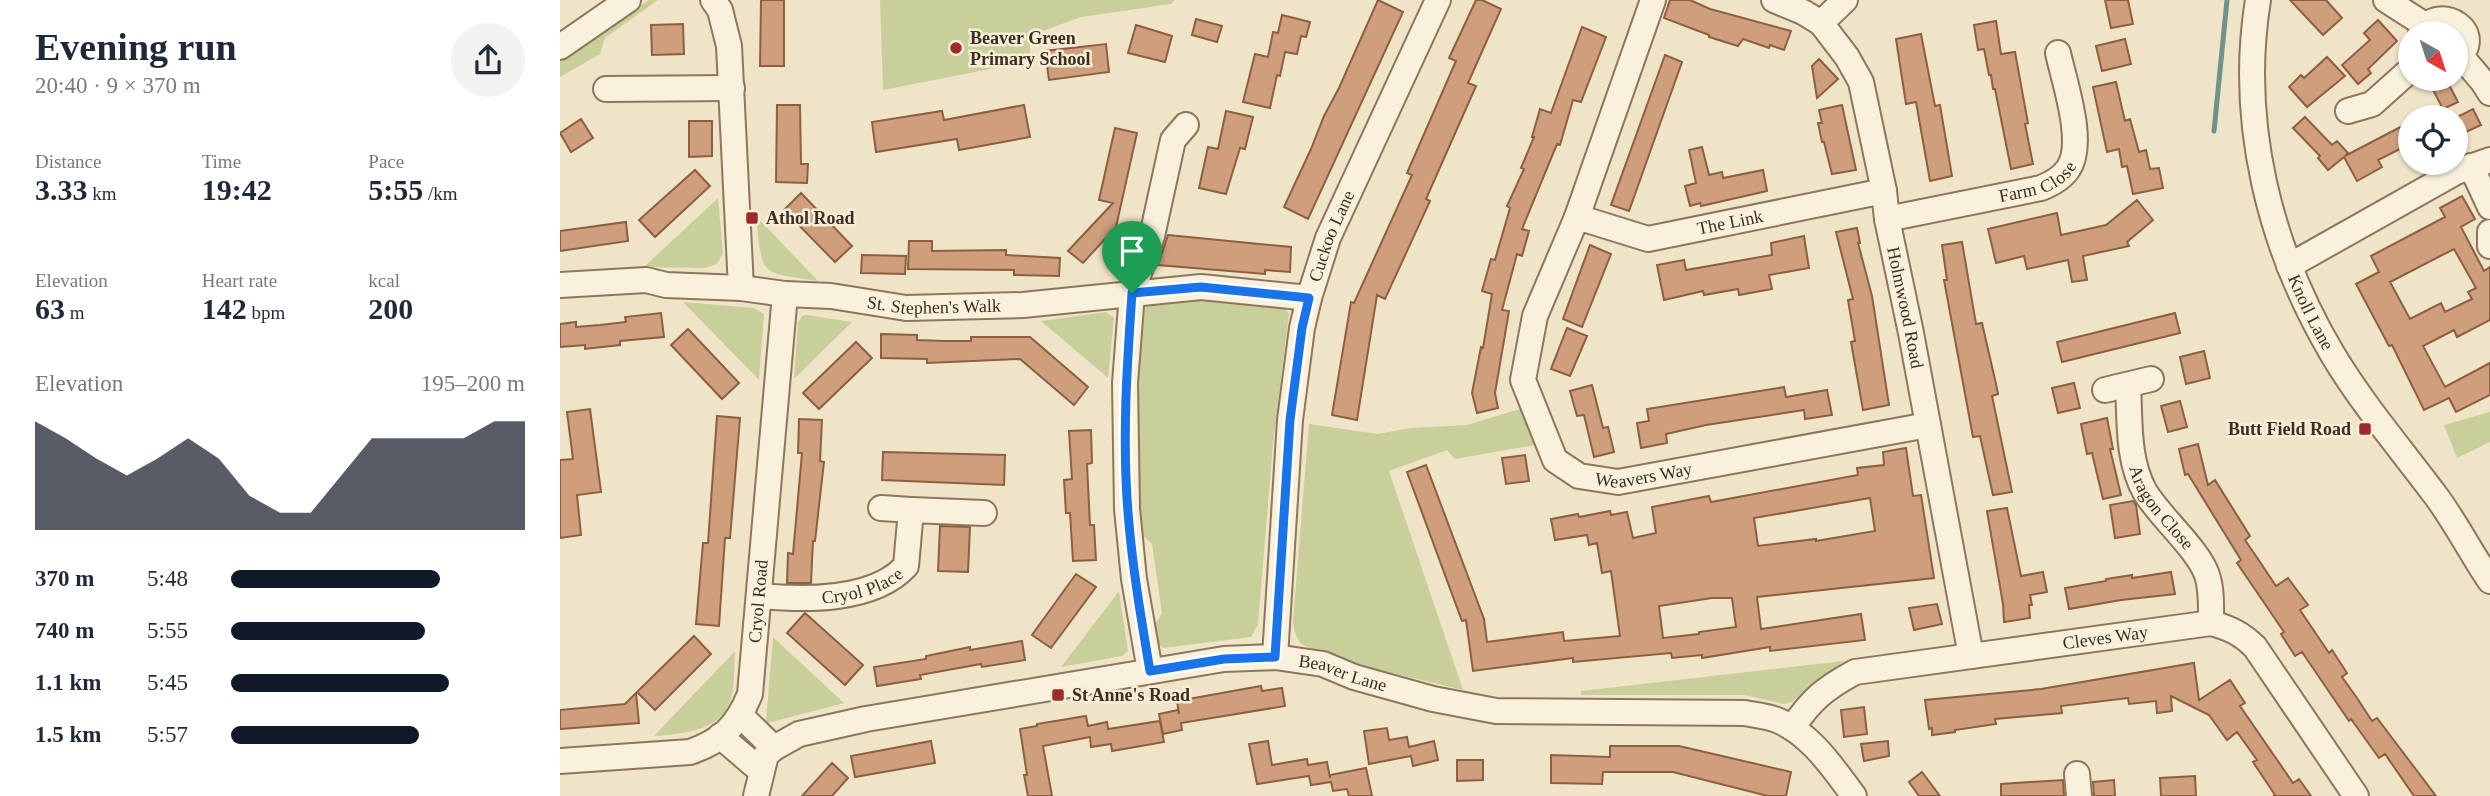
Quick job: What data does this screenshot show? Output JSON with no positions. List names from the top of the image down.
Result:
{
  "streets": {
    "street": [
      "Farm Close",
      "The Link",
      "Cuckoo Lane",
      "St. Stephen's Walk",
      "Holmwood Road",
      "Knoll Lane",
      "Weavers Way",
      "Aragon Close",
      "Cryol Place",
      "Cryol Road",
      "Cleves Way",
      "Beaver Lane"
    ]
  },
  "crossings": [
    ["Farm Close", "Holmwood Road"],
    ["The Link", "Holmwood Road"],
    ["The Link", "Weavers Way"],
    ["Cuckoo Lane", "St. Stephen's Walk"],
    ["Cuckoo Lane", "Beaver Lane"],
    ["St. Stephen's Walk", "Cryol Road"],
    ["Holmwood Road", "Weavers Way"],
    ["Holmwood Road", "Cleves Way"],
    ["Aragon Close", "Cleves Way"],
    ["Cryol Place", "Cryol Road"],
    ["Cleves Way", "Beaver Lane"]
  ],
  "places": {
    "other": ["Beaver Green Primary School"],
    "transit": ["Athol Road", "Butt Field Road", "St Anne's Road"]
  },
  "north": "bottom right",
  "page": {
    "heading": ["Evening run", "20:40 · 9 × 370 m"],
    "stats": [
      ["Distance", "3.33 km"],
      ["Time", "19:42"],
      ["Pace", "5:55 /km"],
      ["Elevation", "63 m"],
      ["Heart rate", "142 bpm"],
      ["kcal", "200"]
    ],
    "chart": ["Elevation", "195–200 m"],
    "list": [
      {
        "name": "370 m",
        "note": "5:48"
      },
      {
        "name": "740 m",
        "note": "5:55"
      },
      {
        "name": "1.1 km",
        "note": "5:45"
      },
      {
        "name": "1.5 km",
        "note": "5:57"
      }
    ]
  }
}
